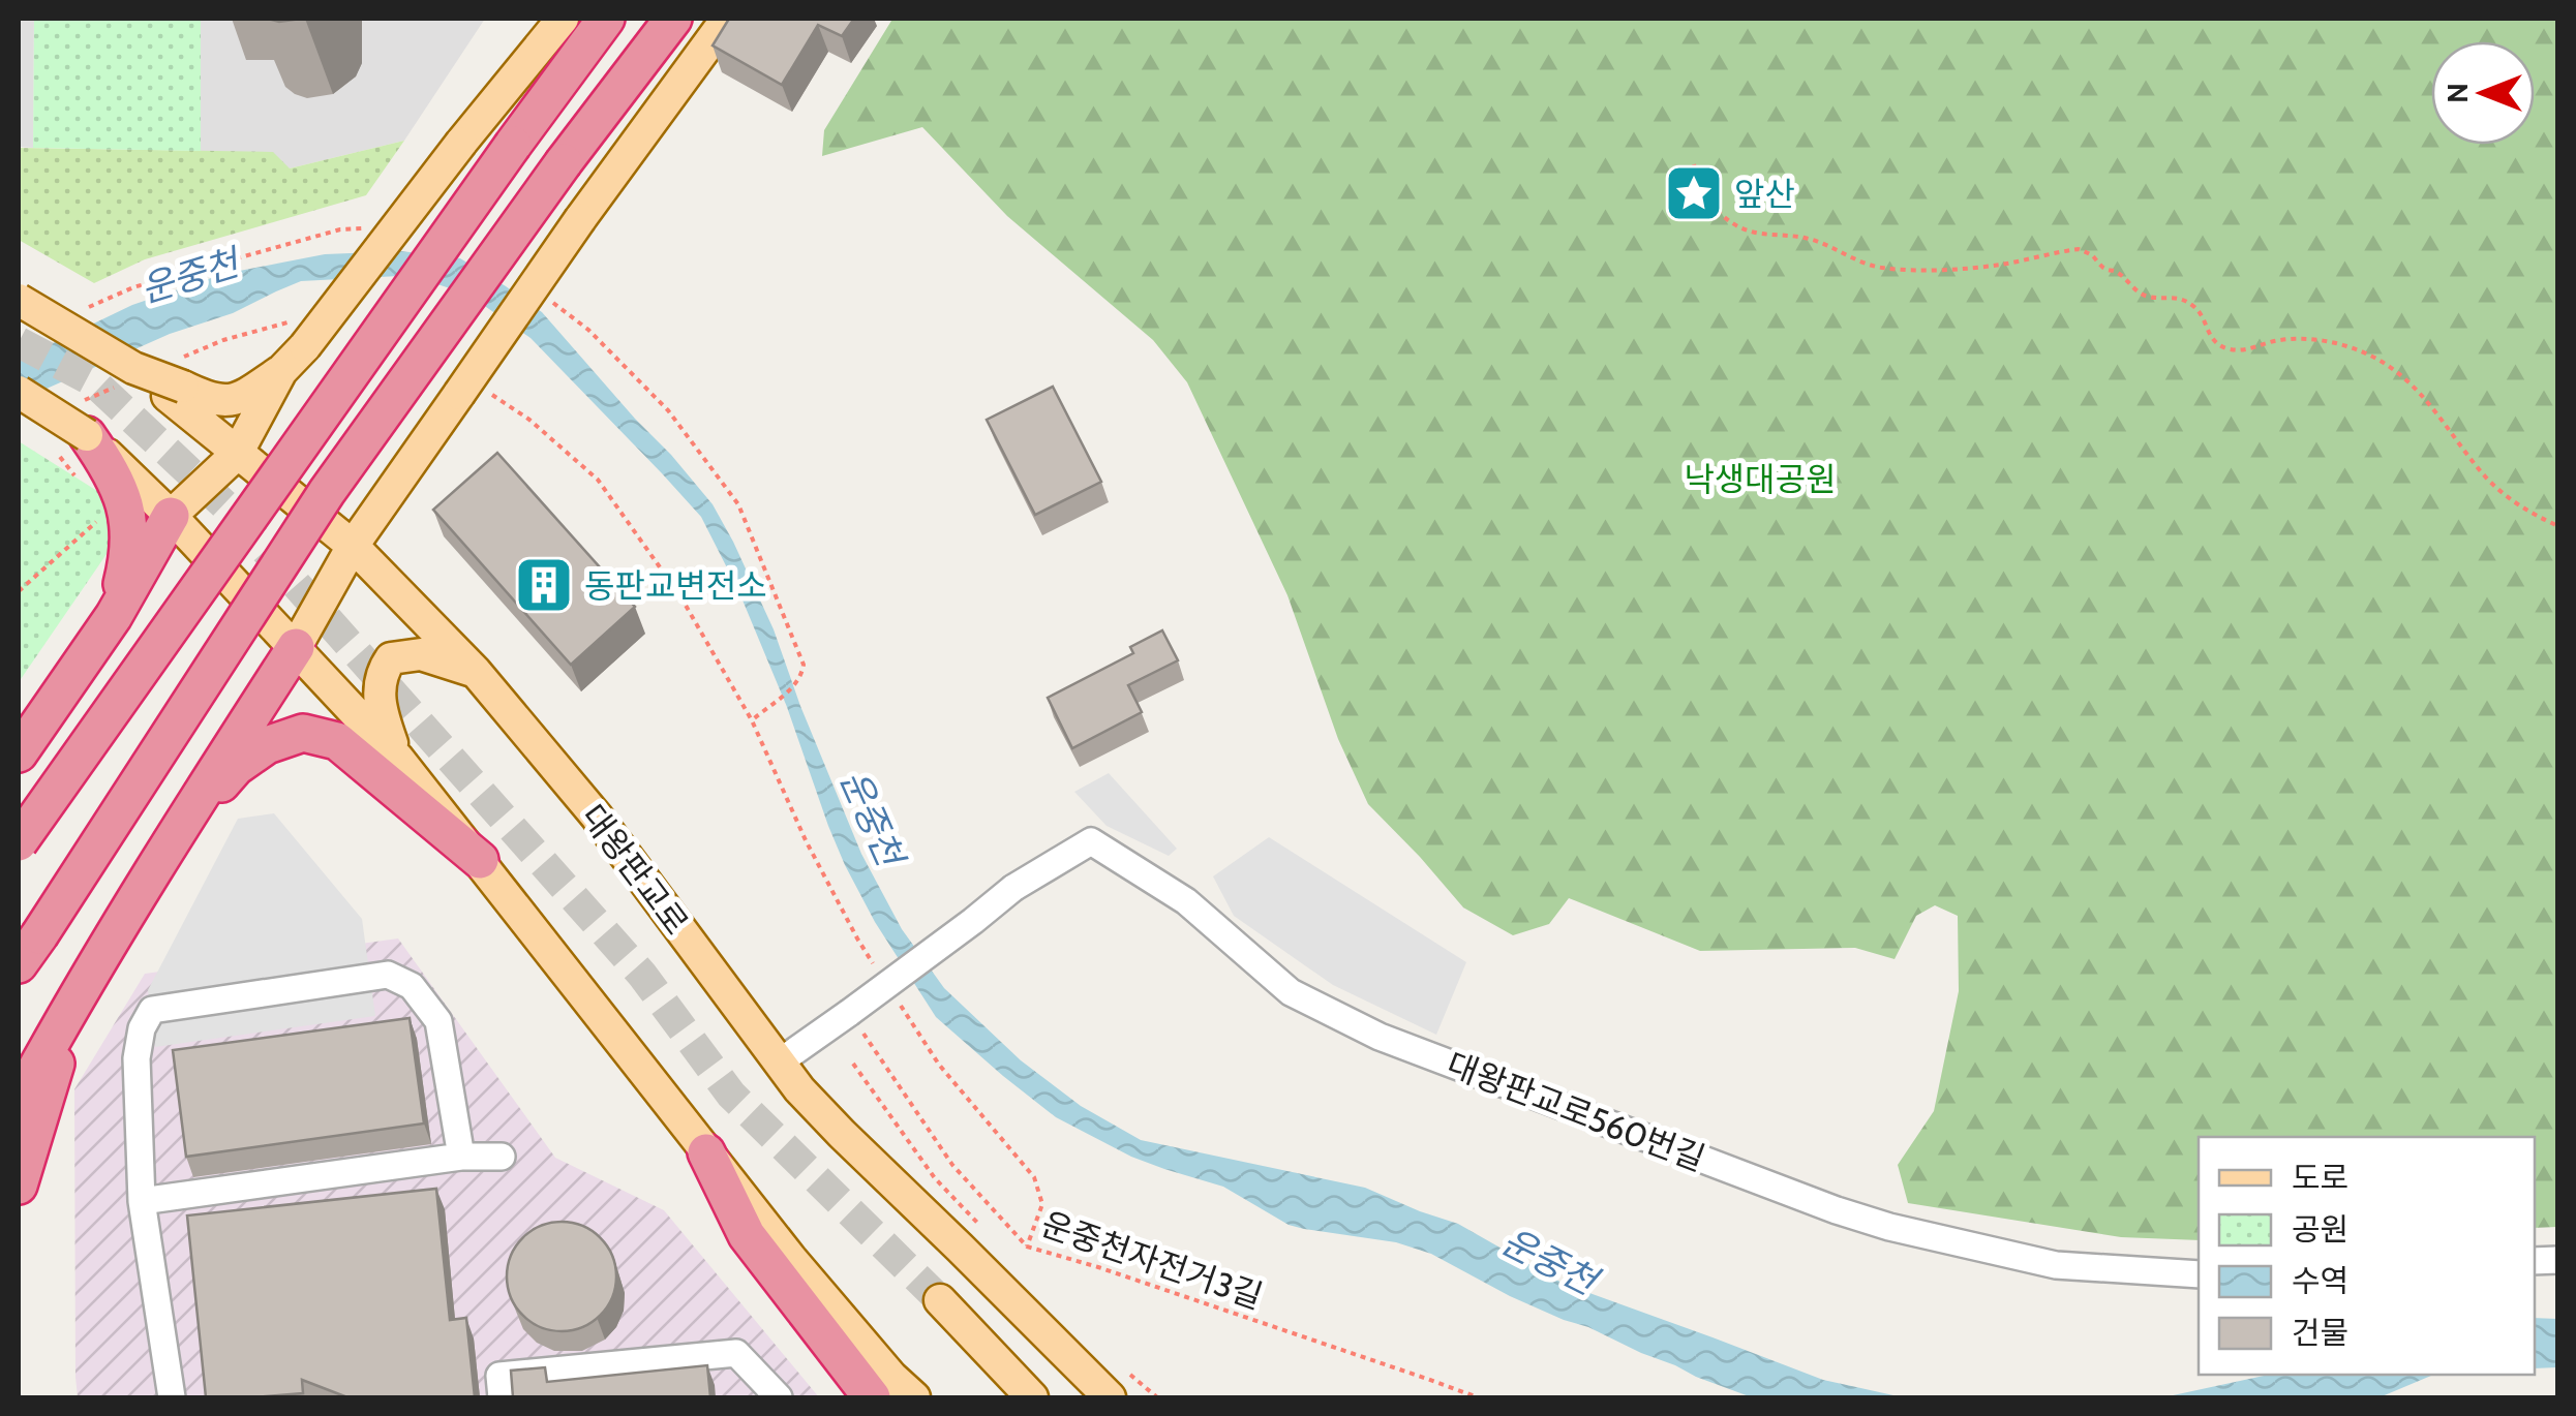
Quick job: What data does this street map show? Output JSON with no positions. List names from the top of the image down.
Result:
{
  "streets": {
    "main road": ["대왕판교로"],
    "lane": ["대왕판교로560번길"],
    "path": ["운중천자전거3길"]
  },
  "crossings": [
    ["대왕판교로560번길", "운중천자전거3길"]
  ],
  "water": ["운중천"],
  "parks": ["낙생대공원"],
  "places": {
    "place": ["앞산"],
    "building": ["동판교변전소"]
  },
  "legend": [
    "도로",
    "공원",
    "수역",
    "건물"
  ],
  "north": "left"
}
